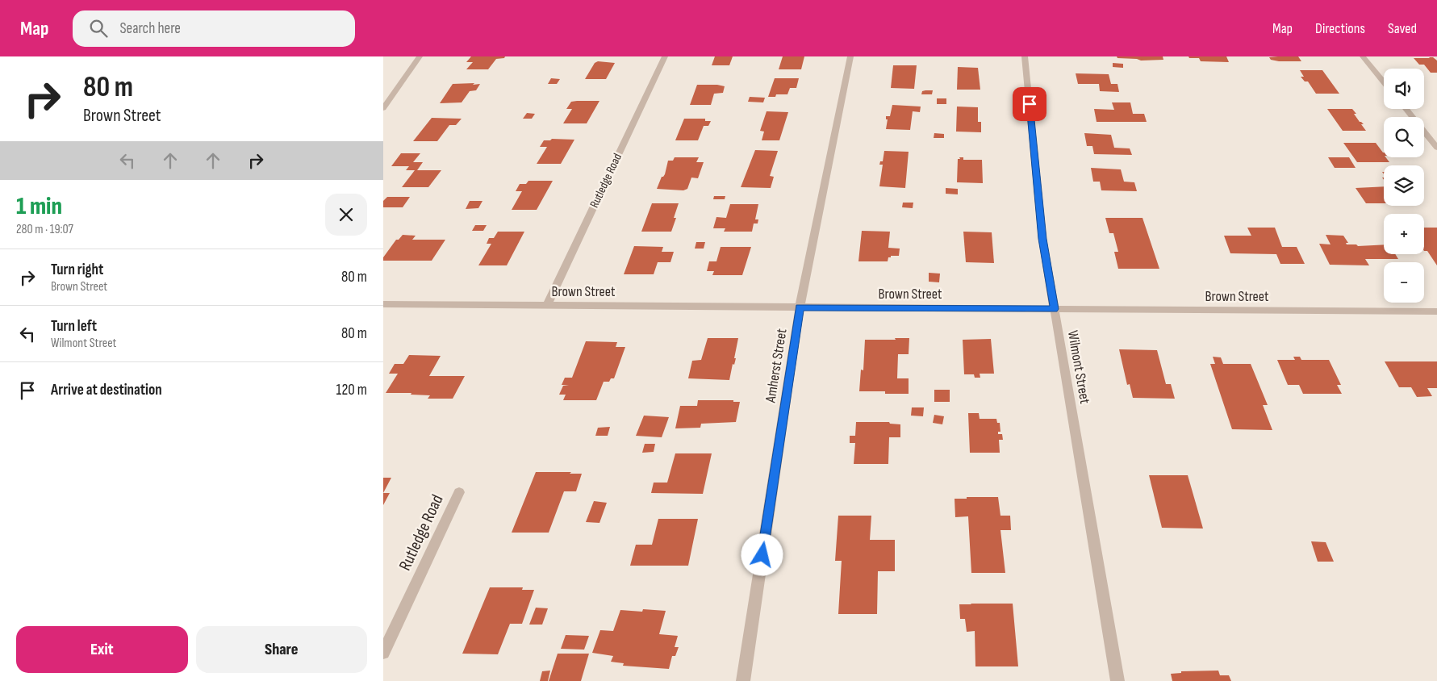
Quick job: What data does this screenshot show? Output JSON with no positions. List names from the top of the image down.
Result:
{
  "streets": {
    "street": [
      "Rutledge Road",
      "Brown Street",
      "Amherst Street",
      "Wilmont Street"
    ]
  },
  "crossings": [
    ["Rutledge Road", "Brown Street"],
    ["Brown Street", "Amherst Street"],
    ["Brown Street", "Wilmont Street"]
  ],
  "page": {
    "header": "Map",
    "search": "Search here",
    "nav": ["Map", "Directions", "Saved"],
    "turn": ["80 m", "Brown Street"],
    "map_buttons": ["+", "−"],
    "heading": ["1 min", "280 m · 19:07"],
    "list": [
      {
        "name": "Turn right",
        "note": "Brown Street",
        "value": "80 m"
      },
      {
        "name": "Turn left",
        "note": "Wilmont Street",
        "value": "80 m"
      },
      {
        "name": "Arrive at destination",
        "value": "120 m"
      }
    ],
    "buttons": ["Exit", "Share"]
  }
}
